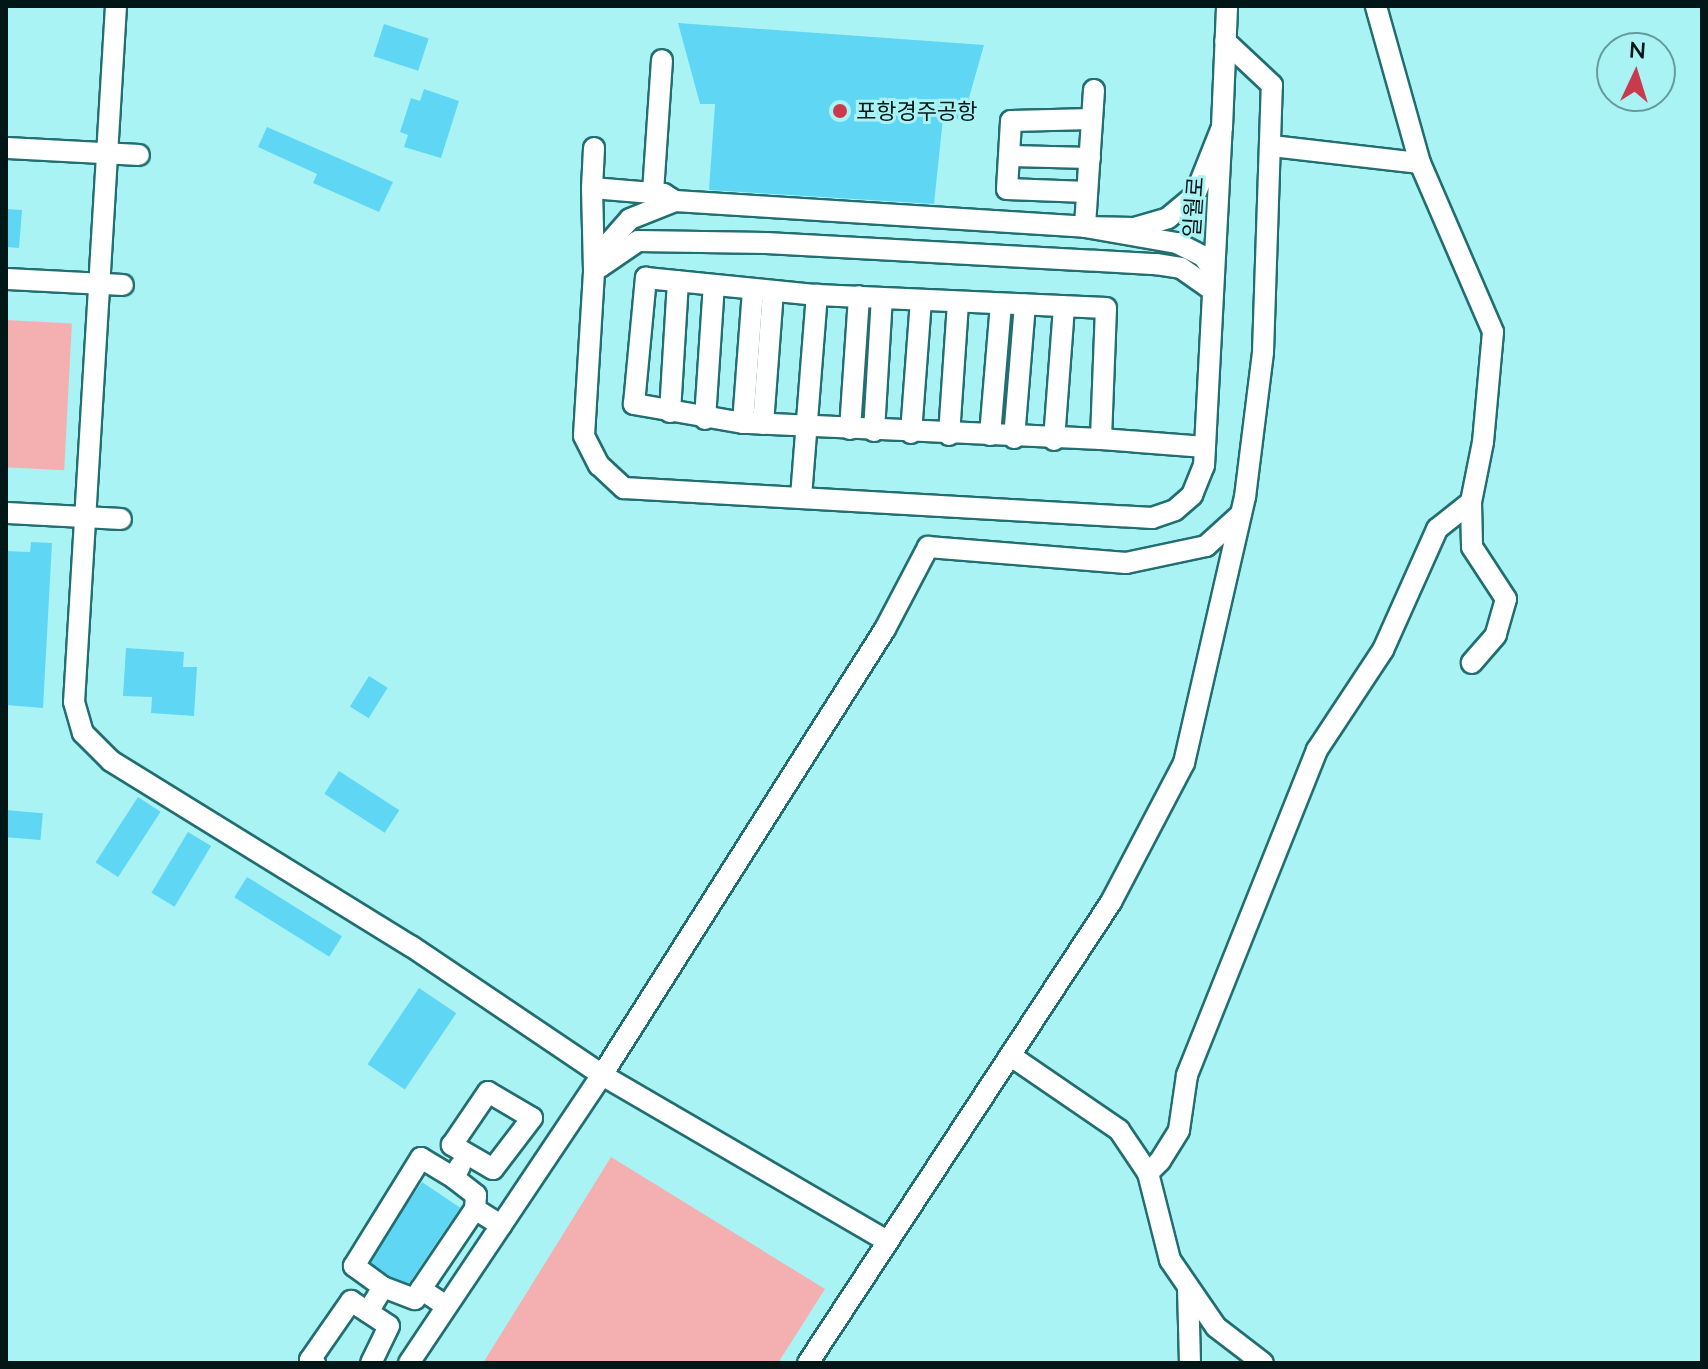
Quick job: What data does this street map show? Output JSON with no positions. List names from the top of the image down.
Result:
{
  "streets": {
    "street": ["일월로"]
  },
  "places": ["포항경주공항"],
  "north": "top"
}
